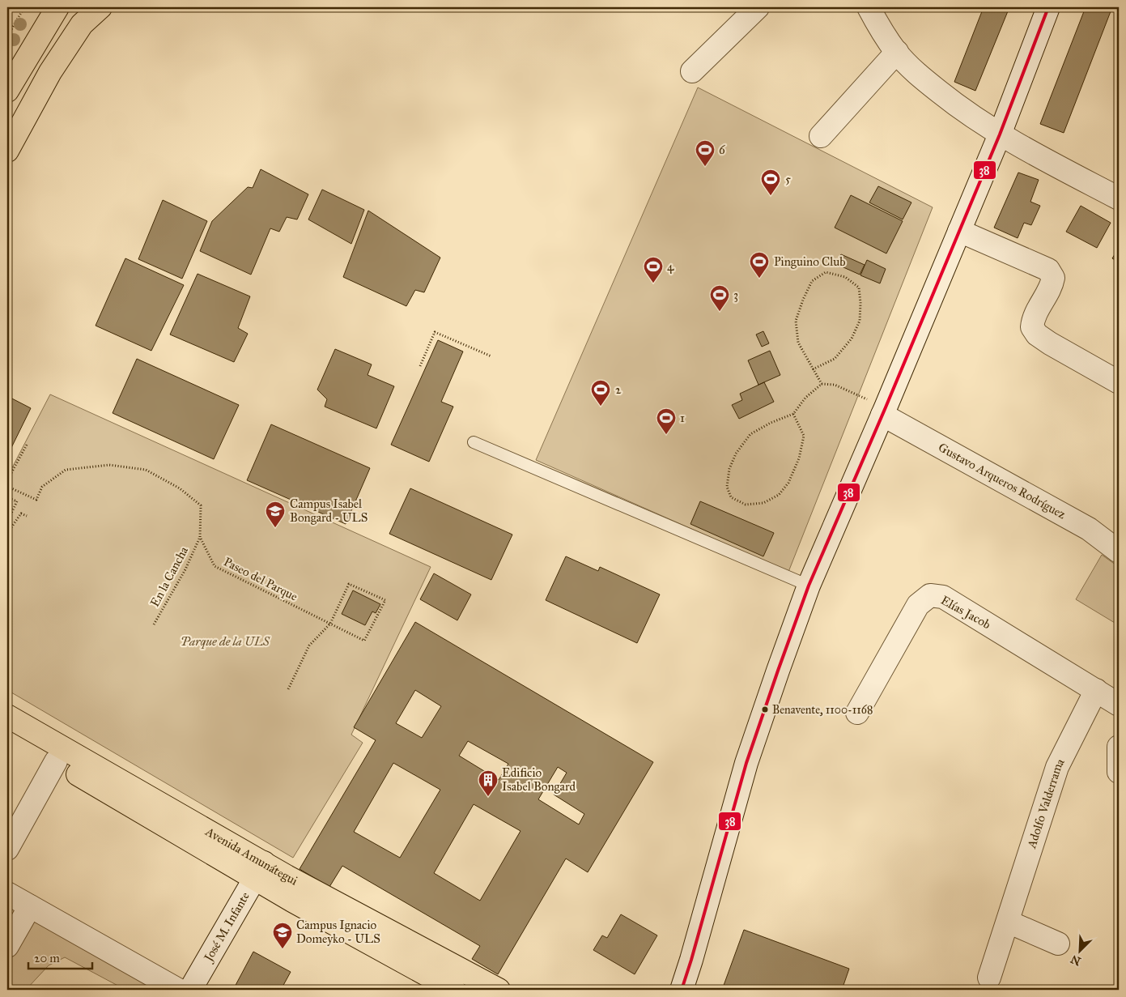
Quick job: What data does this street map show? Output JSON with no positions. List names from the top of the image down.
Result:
{
  "streets": {
    "main road": ["Avenida Amunátegui"],
    "street": [
      "Gustavo Arqueros Rodríguez",
      "Elías Jacob",
      "Adolfo Valderrama",
      "José M. Infante"
    ],
    "path": ["En la Cancha", "Paseo del Parque"]
  },
  "crossings": [
    ["En la Cancha", "Paseo del Parque"],
    ["Elías Jacob", "Adolfo Valderrama"],
    ["Avenida Amunátegui", "José M. Infante"]
  ],
  "parks": ["Parque de la ULS"],
  "places": {
    "sports": [
      "6",
      "5",
      "Pinguino Club",
      "4",
      "3",
      "2",
      "1"
    ],
    "school or university": ["Campus Isabel Bongard - ULS", "Campus Ignacio Domeyko - ULS"],
    "other": ["Benavente, 1100-1168"],
    "building": ["Edificio Isabel Bongard"]
  },
  "lines": ["transit line 38"],
  "scale_bar": "20 m",
  "north": "bottom left"
}
